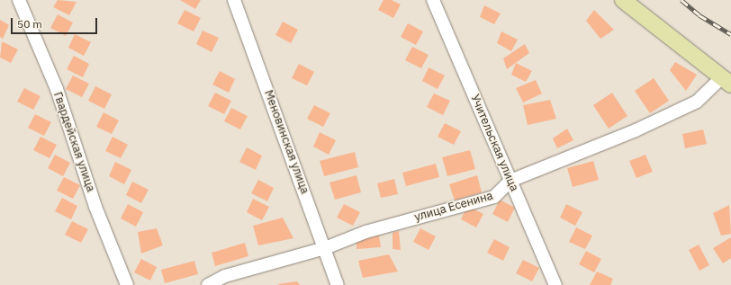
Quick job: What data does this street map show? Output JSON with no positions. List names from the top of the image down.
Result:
{
  "streets": {
    "street": [
      "Гвардейская улица",
      "Меновинская улица",
      "Учительская улица",
      "улица Есенина"
    ]
  },
  "crossings": [
    ["Меновинская улица", "улица Есенина"],
    ["Учительская улица", "улица Есенина"]
  ],
  "scale_bar": "50 m"
}
